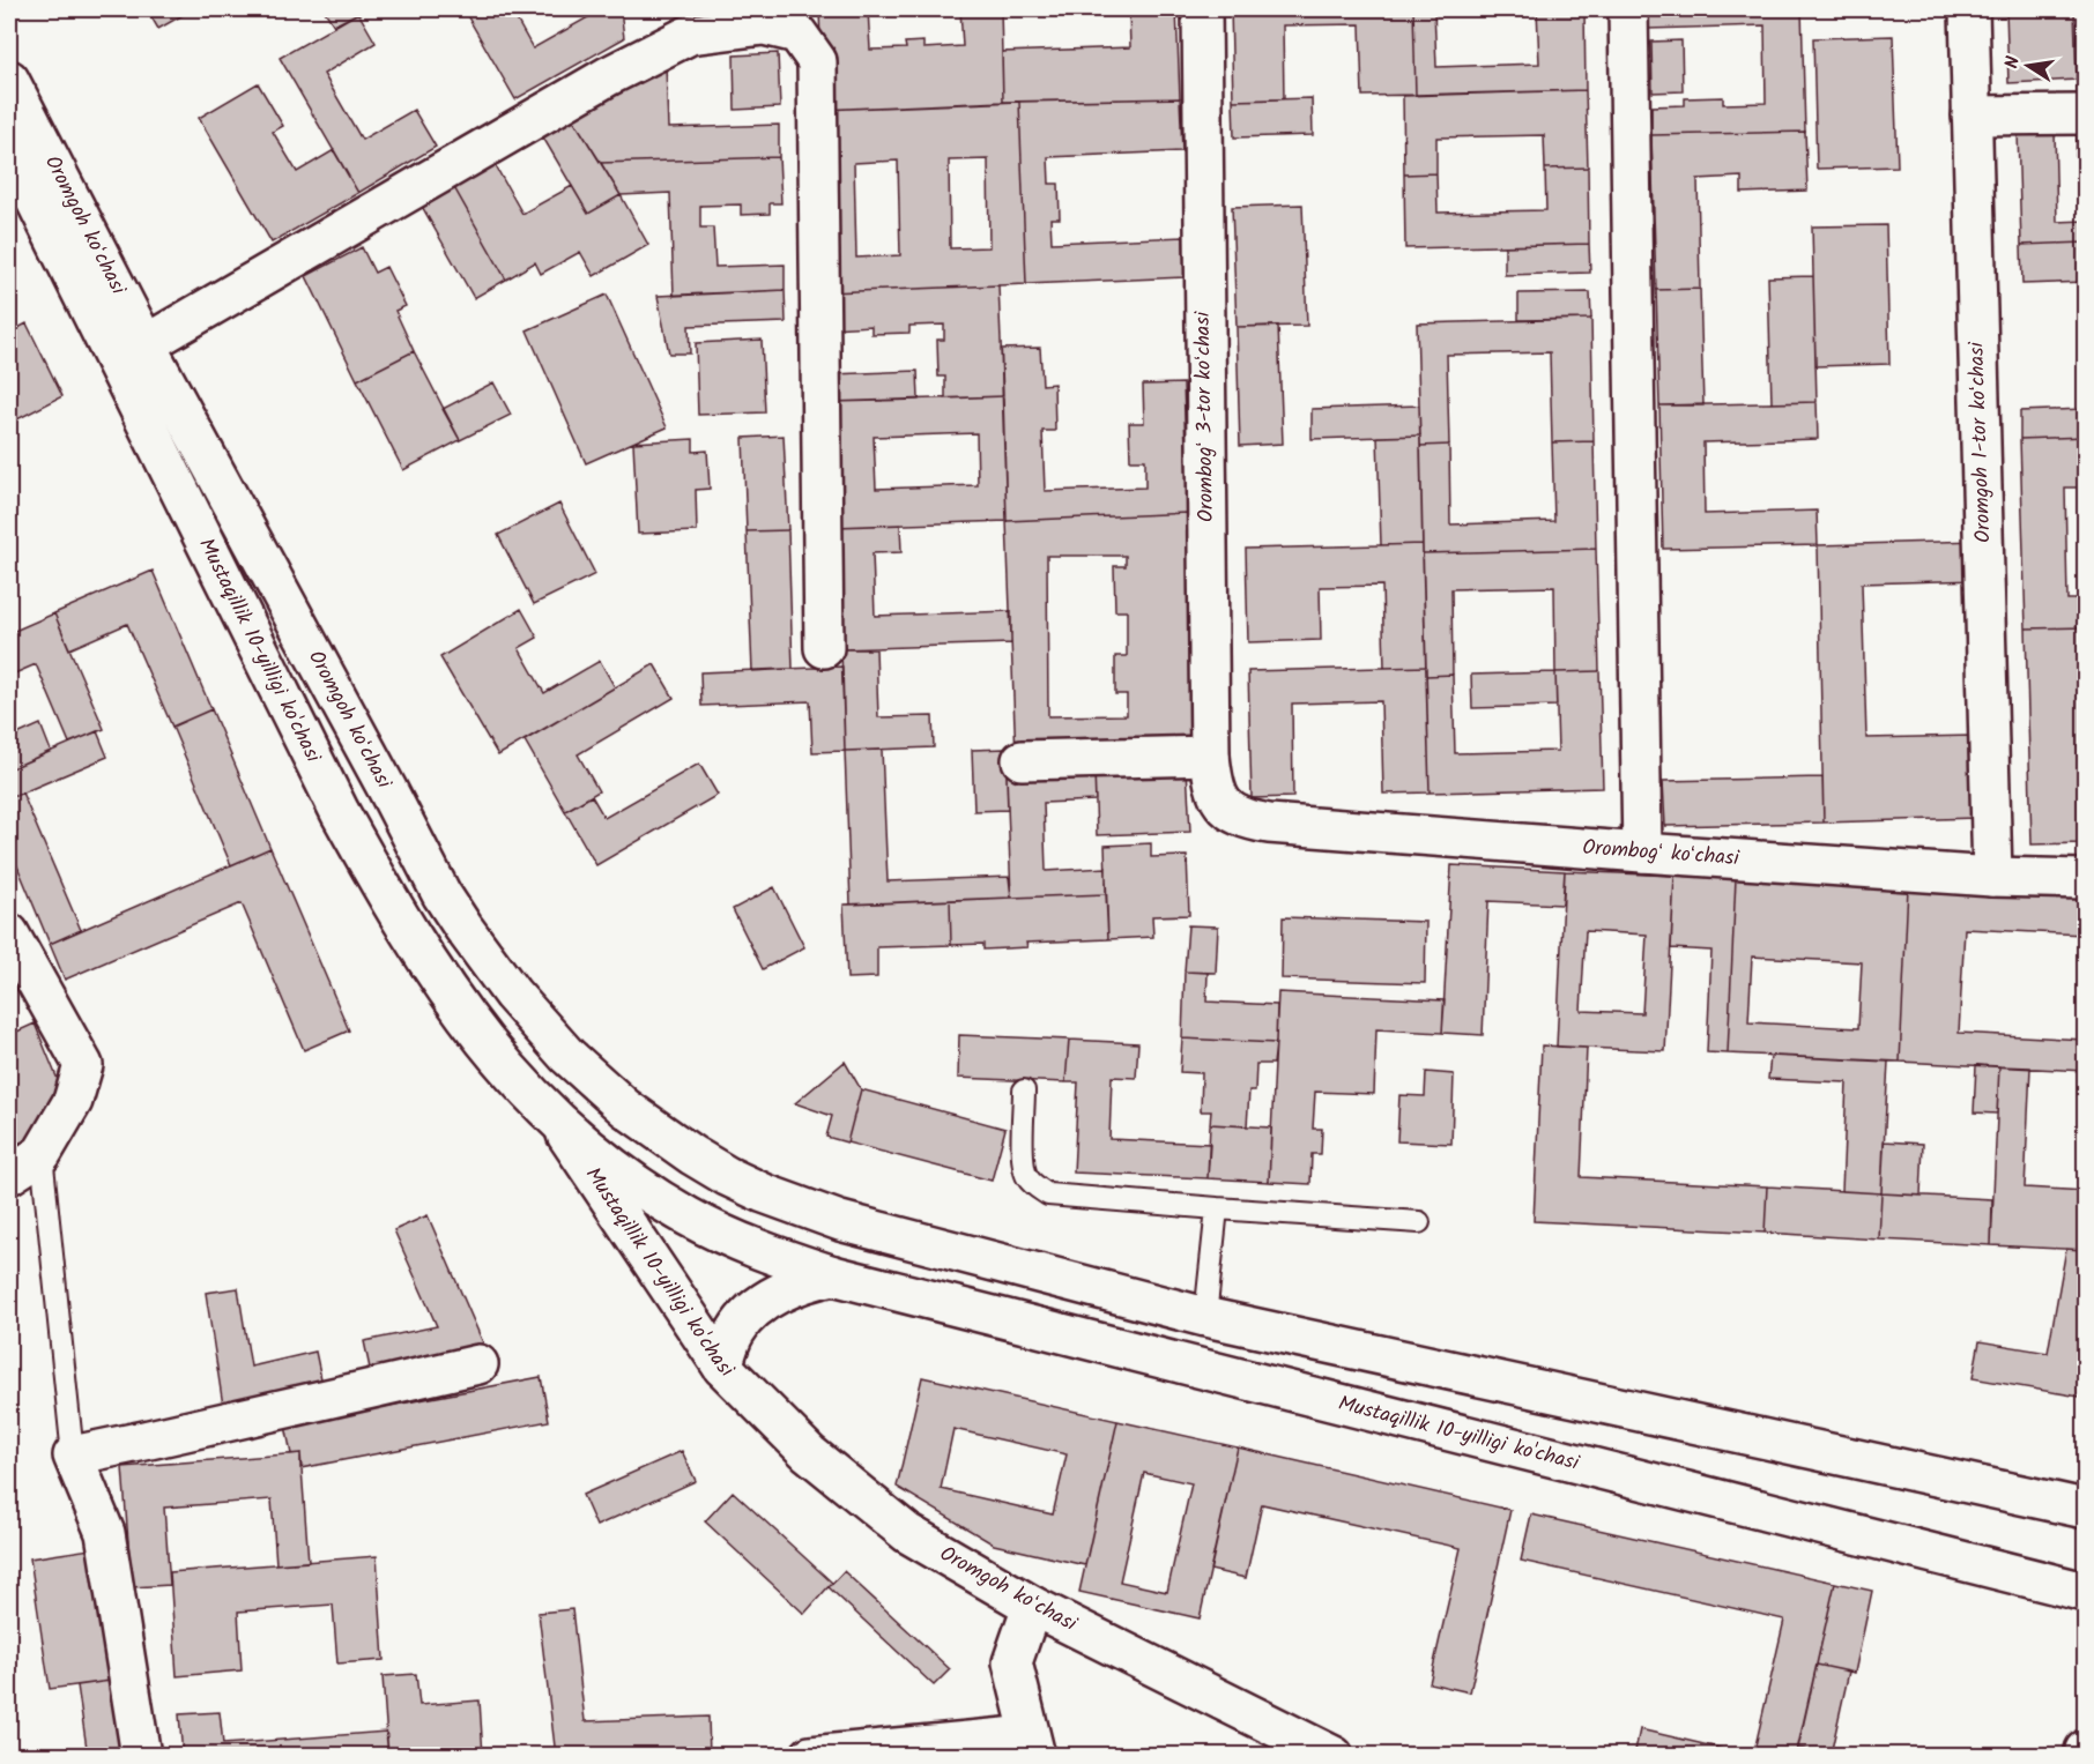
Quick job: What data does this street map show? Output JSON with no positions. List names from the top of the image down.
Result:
{
  "streets": {
    "street": [
      "Oromgoh koʻchasi",
      "Orombogʻ 3-tor koʻchasi",
      "Oromgoh 1-tor koʻchasi",
      "Mustaqillik 10-yilligi ko'chasi",
      "Orombogʻ koʻchasi"
    ]
  },
  "crossings": [
    ["Oromgoh koʻchasi", "Mustaqillik 10-yilligi ko'chasi"],
    ["Orombogʻ 3-tor koʻchasi", "Orombogʻ koʻchasi"],
    ["Oromgoh 1-tor koʻchasi", "Orombogʻ koʻchasi"]
  ],
  "north": "left"
}
